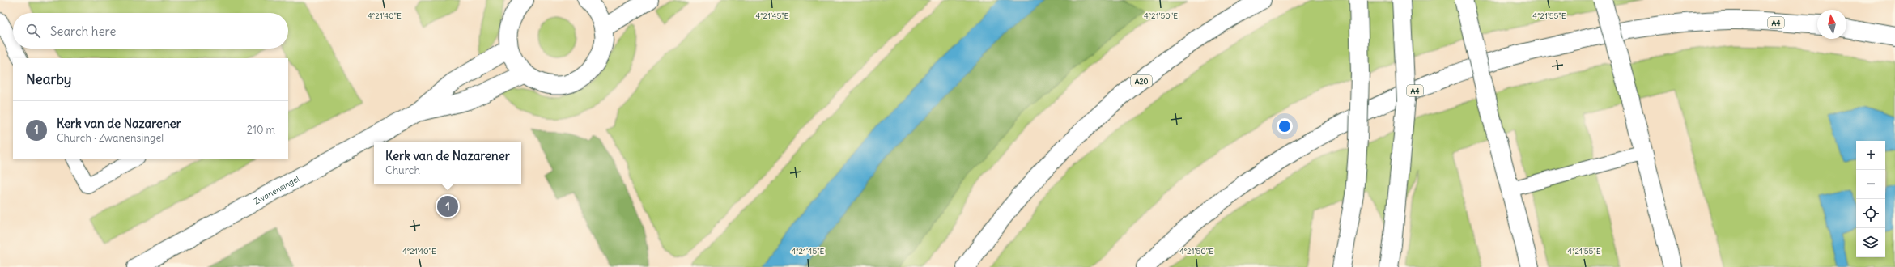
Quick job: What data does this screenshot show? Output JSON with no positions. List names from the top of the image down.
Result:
{
  "streets": {
    "main road": ["A4", "A20", "Zwanensingel"]
  },
  "north": "top",
  "page": {
    "search": "Search here",
    "heading": "Nearby",
    "list": [
      {
        "mark": "1",
        "name": "Kerk van de Nazarener",
        "note": "Church · Zwanensingel",
        "value": "210 m"
      }
    ],
    "map_buttons": ["+", "−"],
    "popup": ["Kerk van de Nazarener", "Church"],
    "pins": "1"
  },
  "coordinates": [
    "4°21'40\"E",
    "4°21'45\"E",
    "4°21'50\"E",
    "4°21'55\"E"
  ]
}
